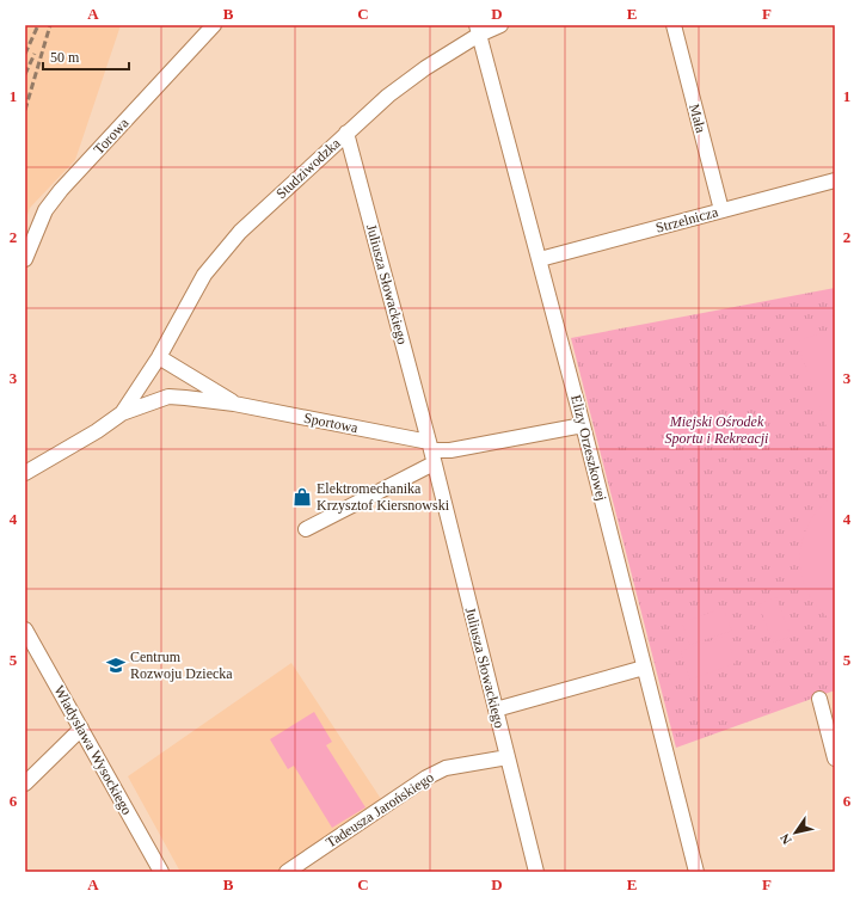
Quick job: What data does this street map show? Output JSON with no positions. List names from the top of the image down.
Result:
{
  "streets": {
    "street": [
      "Mała",
      "Torowa",
      "Studziwodzka",
      "Strzelnicza",
      "Juliusza Słowackiego",
      "Sportowa",
      "Elizy Orzeszkowej",
      "Władysława Wysockiego",
      "Tadeusza Jarońskiego"
    ]
  },
  "crossings": [
    ["Mała", "Strzelnicza"],
    ["Studziwodzka", "Juliusza Słowackiego"],
    ["Studziwodzka", "Sportowa"],
    ["Studziwodzka", "Elizy Orzeszkowej"],
    ["Strzelnicza", "Elizy Orzeszkowej"],
    ["Juliusza Słowackiego", "Sportowa"],
    ["Juliusza Słowackiego", "Tadeusza Jarońskiego"],
    ["Sportowa", "Elizy Orzeszkowej"]
  ],
  "parks": ["Miejski Ośrodek Sportu i Rekreacji"],
  "places": {
    "shop": ["Elektromechanika Krzysztof Kiersnowski"],
    "school or university": ["Centrum Rozwoju Dziecka"]
  },
  "scale_bar": "50 m",
  "north": "bottom left",
  "grid": {
    "columns": [
      "A",
      "B",
      "C",
      "D",
      "E",
      "F"
    ],
    "rows": [
      "1",
      "2",
      "3",
      "4",
      "5",
      "6"
    ]
  }
}
